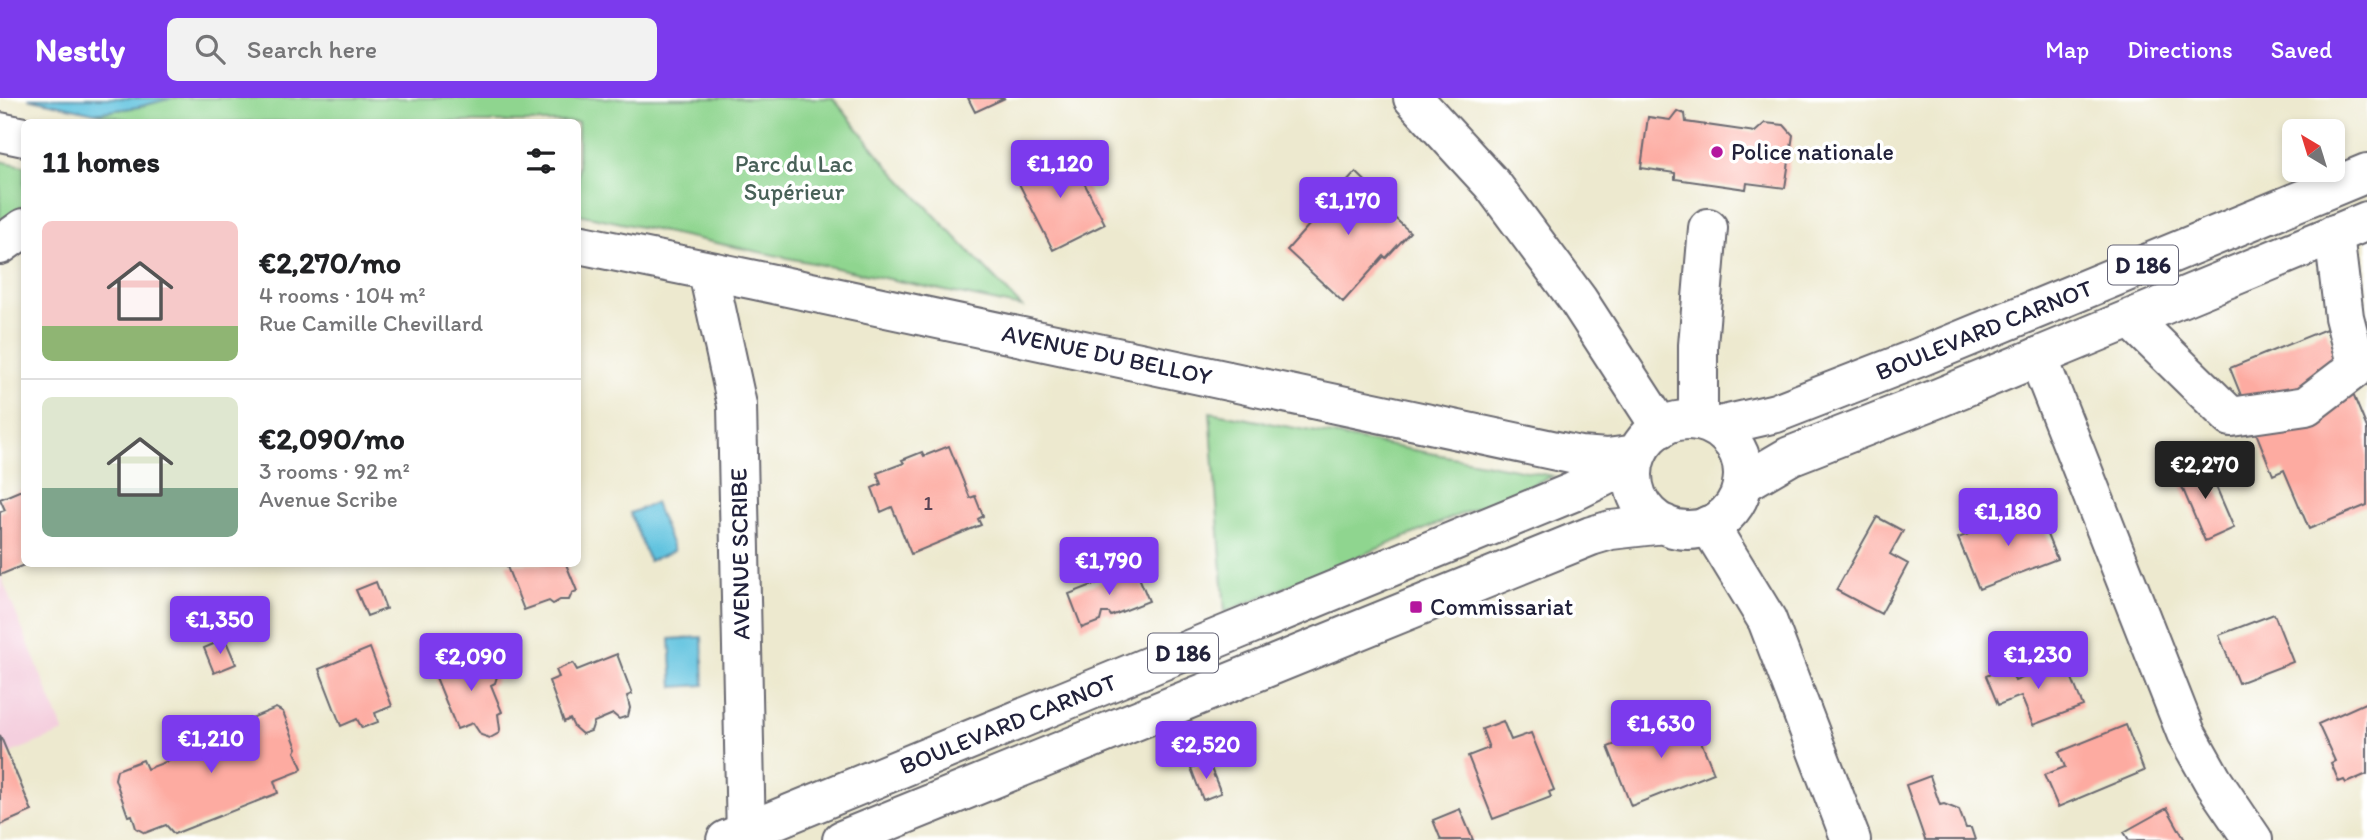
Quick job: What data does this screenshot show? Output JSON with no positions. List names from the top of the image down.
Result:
{
  "streets": {
    "main road": [
      "D 186",
      "BOULEVARD CARNOT",
      "AVENUE DU BELLOY",
      "AVENUE SCRIBE"
    ]
  },
  "crossings": [
    ["D 186", "BOULEVARD CARNOT"],
    ["BOULEVARD CARNOT", "AVENUE DU BELLOY"],
    ["BOULEVARD CARNOT", "AVENUE SCRIBE"],
    ["AVENUE DU BELLOY", "AVENUE SCRIBE"]
  ],
  "parks": ["Parc du Lac Supérieur"],
  "places": {
    "other": ["Police nationale"],
    "transit": ["Commissariat"]
  },
  "house_numbers": ["1"],
  "north": "top left",
  "page": {
    "header": "Nestly",
    "search": "Search here",
    "nav": ["Map", "Directions", "Saved"],
    "heading": "11 homes",
    "price": [
      "€1,120",
      "€1,170",
      "€2,270",
      "€1,180",
      "€1,790",
      "€1,350",
      "€1,230",
      "€2,090",
      "€1,630",
      "€1,210",
      "€2,520"
    ],
    "list": [
      {
        "name": "€2,270/mo",
        "note": "4 rooms · 104 m² · Rue Camille Chevillard"
      },
      {
        "name": "€2,090/mo",
        "note": "3 rooms · 92 m² · Avenue Scribe"
      }
    ]
  }
}
